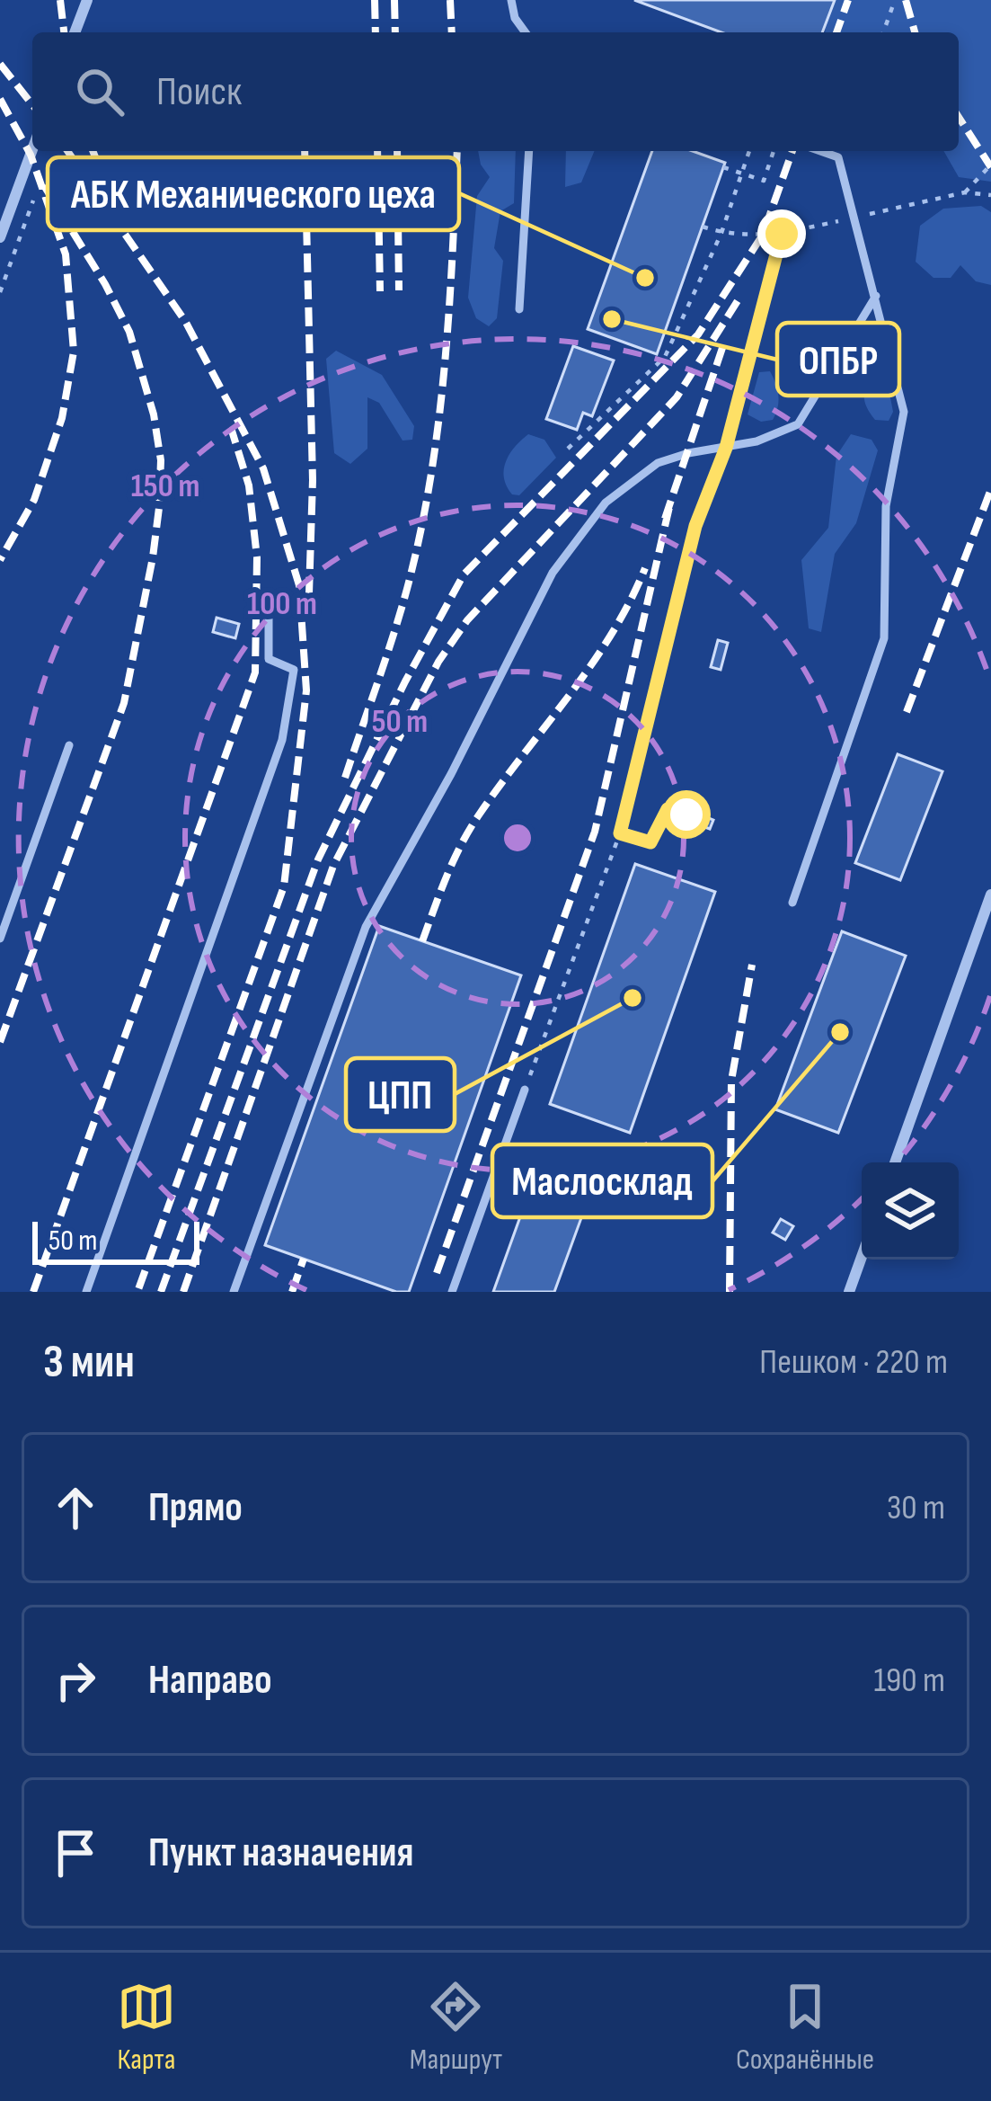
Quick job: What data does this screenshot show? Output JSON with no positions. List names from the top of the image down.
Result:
{
  "places": [
    "АБК Механического цеха",
    "ОПБР",
    "ЦПП",
    "Маслосклад"
  ],
  "scale_bar": "50 m",
  "page": {
    "search": "Поиск",
    "scale": "50 m",
    "heading": ["3 мин", "Пешком · 220 m"],
    "list": [
      ["Прямо", "30 m"],
      ["Направо", "190 m"],
      "Пункт назначения"
    ],
    "nav": ["Карта", "Маршрут", "Сохранённые"]
  },
  "rings": ["150 m", "100 m", "50 m"]
}
